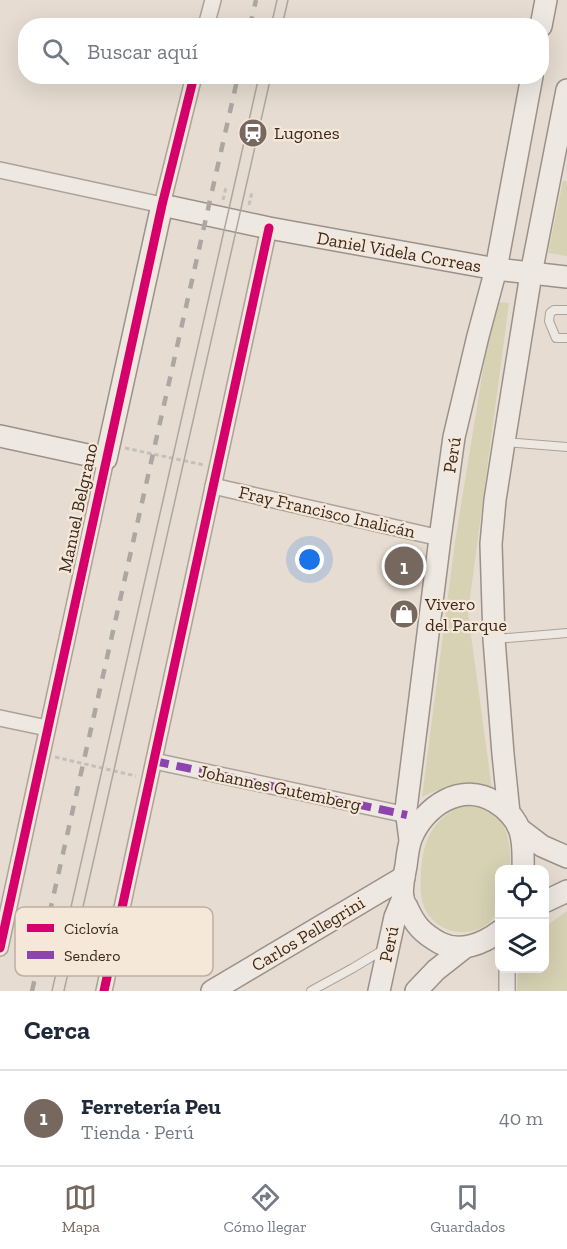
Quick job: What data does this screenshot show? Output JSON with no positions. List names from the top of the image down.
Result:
{
  "streets": {
    "main road": [
      "Daniel Videla Correas",
      "Perú",
      "Manuel Belgrano",
      "Carlos Pellegrini"
    ],
    "street": ["Fray Francisco Inalicán", "Johannes Gutemberg"]
  },
  "crossings": [
    ["Daniel Videla Correas", "Perú"],
    ["Daniel Videla Correas", "Manuel Belgrano"],
    ["Perú", "Fray Francisco Inalicán"],
    ["Perú", "Johannes Gutemberg"],
    ["Perú", "Carlos Pellegrini"]
  ],
  "places": {
    "station": ["Lugones"],
    "shop": ["Vivero del Parque"]
  },
  "legend": ["Ciclovía", "Sendero"],
  "page": {
    "search": "Buscar aquí",
    "pins": "1",
    "heading": "Cerca",
    "list": [
      {
        "mark": "1",
        "name": "Ferretería Peu",
        "note": "Tienda · Perú",
        "value": "40 m"
      }
    ],
    "nav": ["Mapa", "Cómo llegar", "Guardados"]
  }
}
